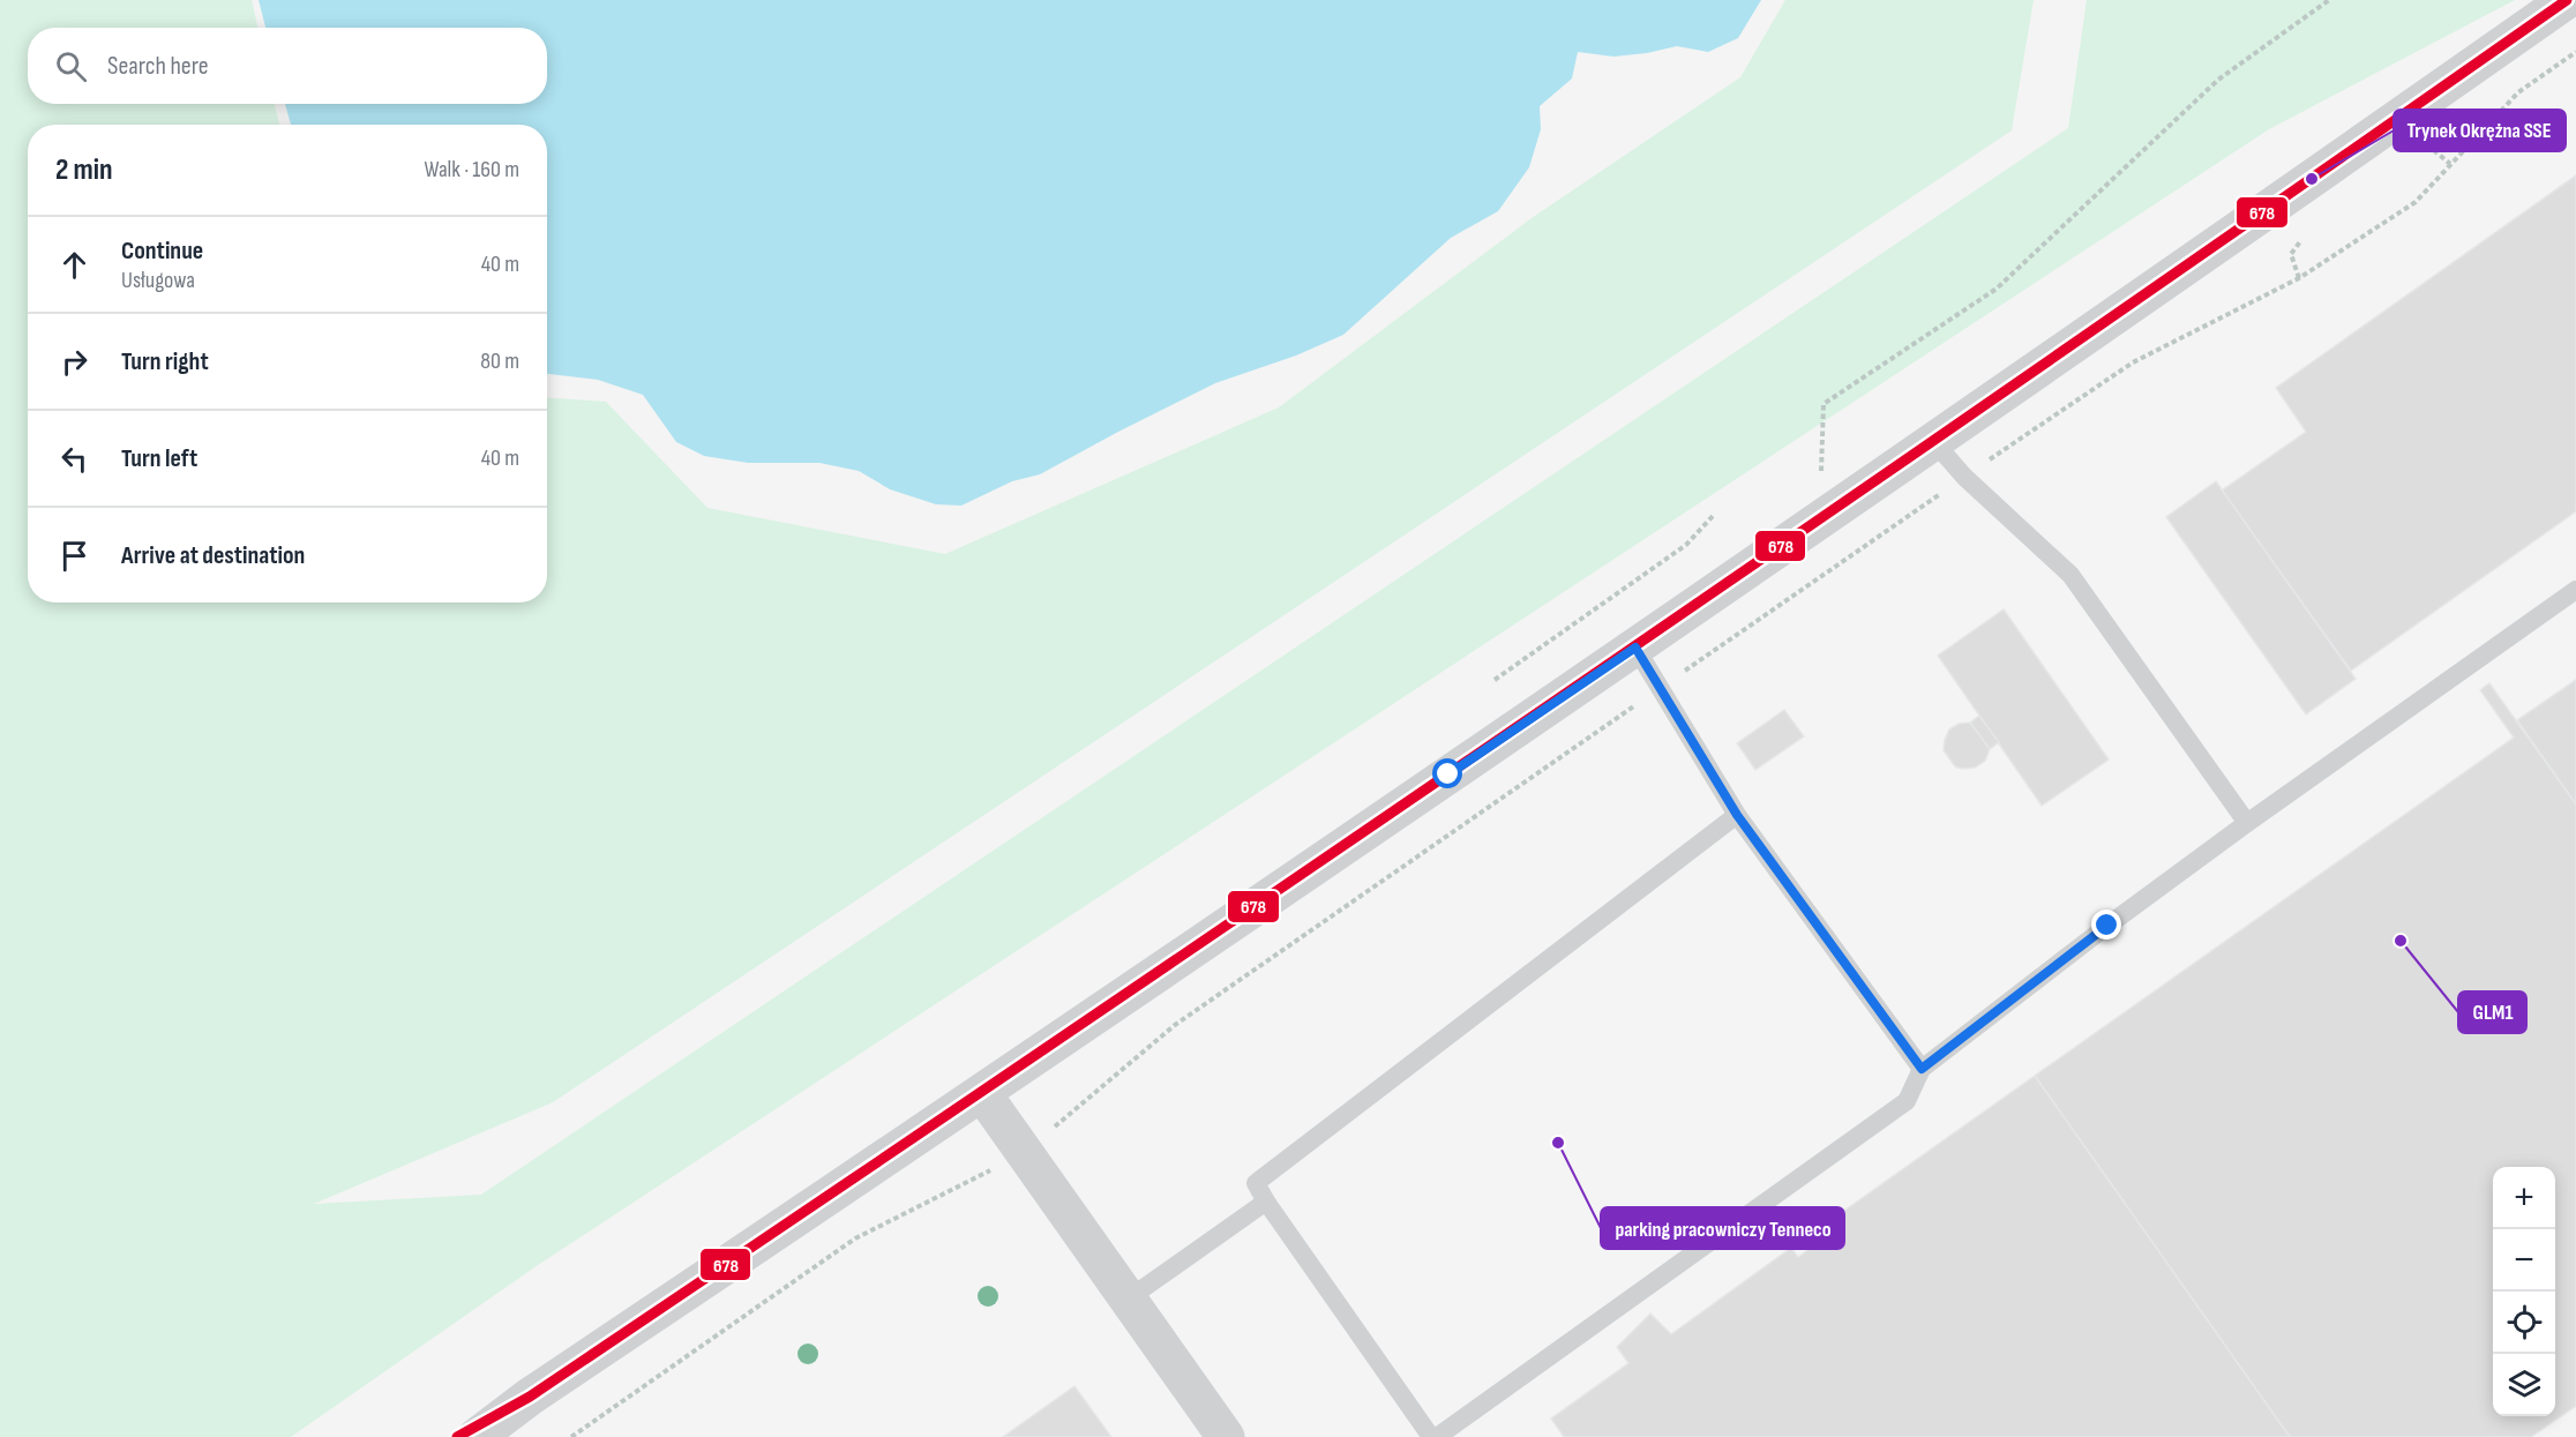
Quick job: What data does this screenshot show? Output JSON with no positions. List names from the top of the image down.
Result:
{
  "places": ["Trynek Okrężna SSE", "GLM1", "parking pracowniczy Tenneco"],
  "lines": ["transit line 678"],
  "page": {
    "search": "Search here",
    "heading": ["2 min", "Walk · 160 m"],
    "list": [
      ["Continue", "Usługowa", "40 m"],
      ["Turn right", "80 m"],
      ["Turn left", "40 m"],
      "Arrive at destination"
    ],
    "map_buttons": ["+", "−"]
  }
}
